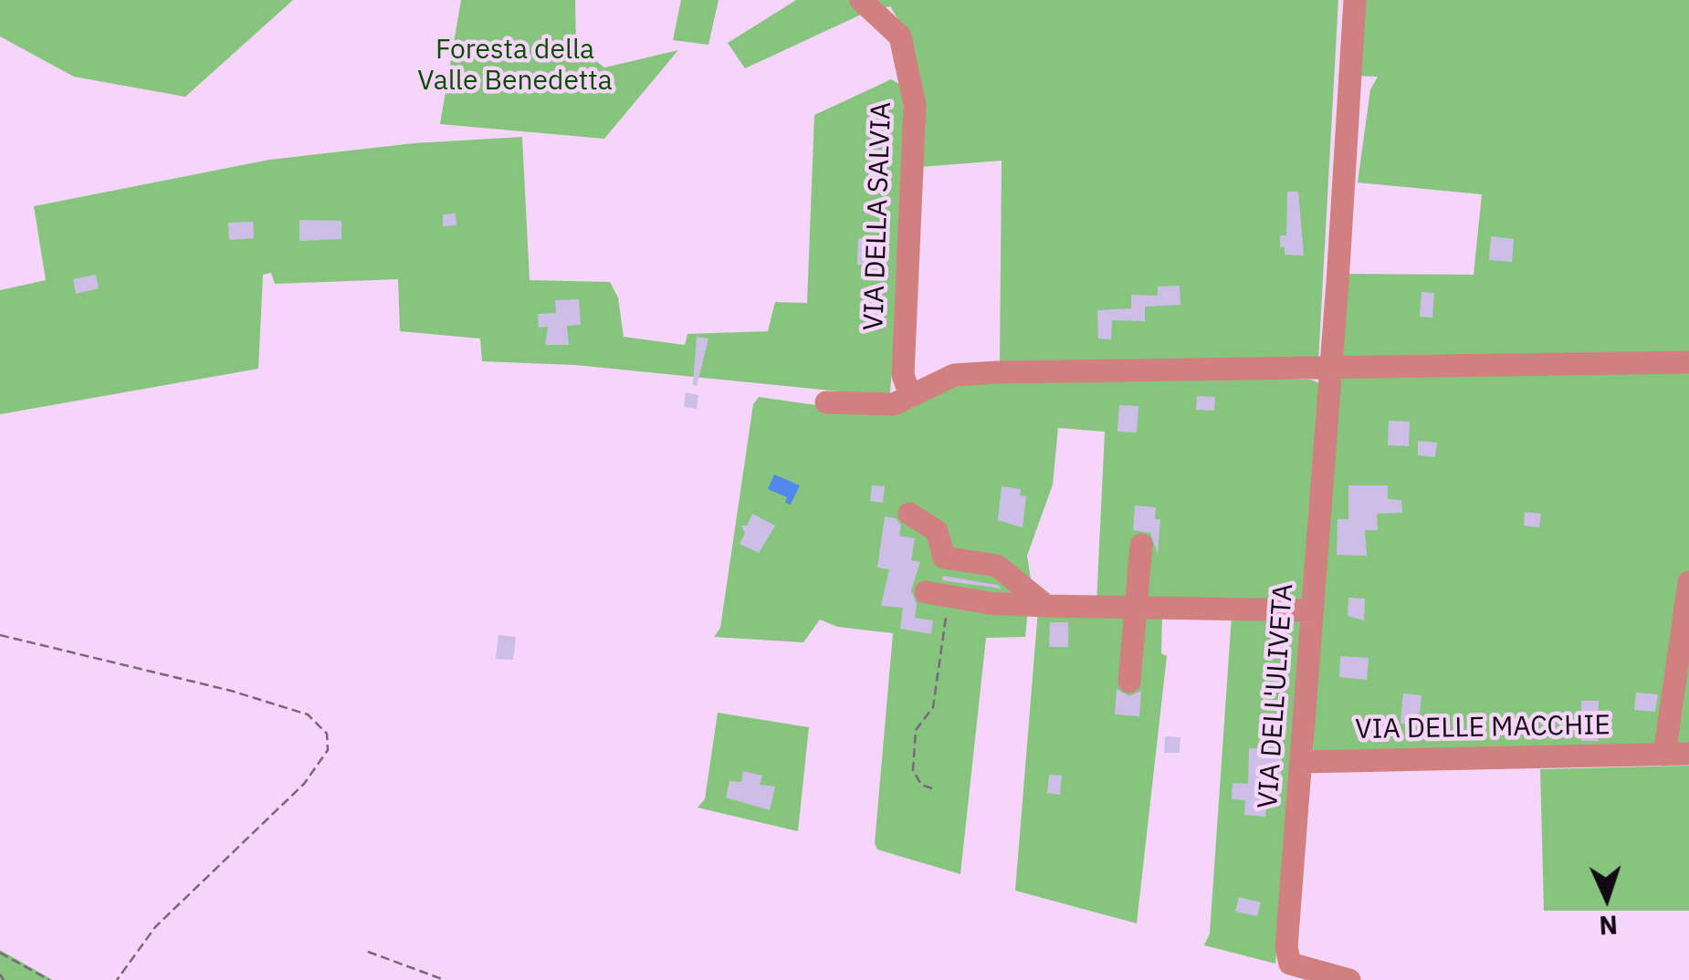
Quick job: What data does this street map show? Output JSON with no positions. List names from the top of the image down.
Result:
{
  "streets": {
    "street": ["VIA DELLA SALVIA", "VIA DELL'ULIVETA", "VIA DELLE MACCHIE"]
  },
  "crossings": [
    ["VIA DELL'ULIVETA", "VIA DELLE MACCHIE"]
  ],
  "parks": ["Foresta della Valle Benedetta"],
  "north": "bottom"
}
